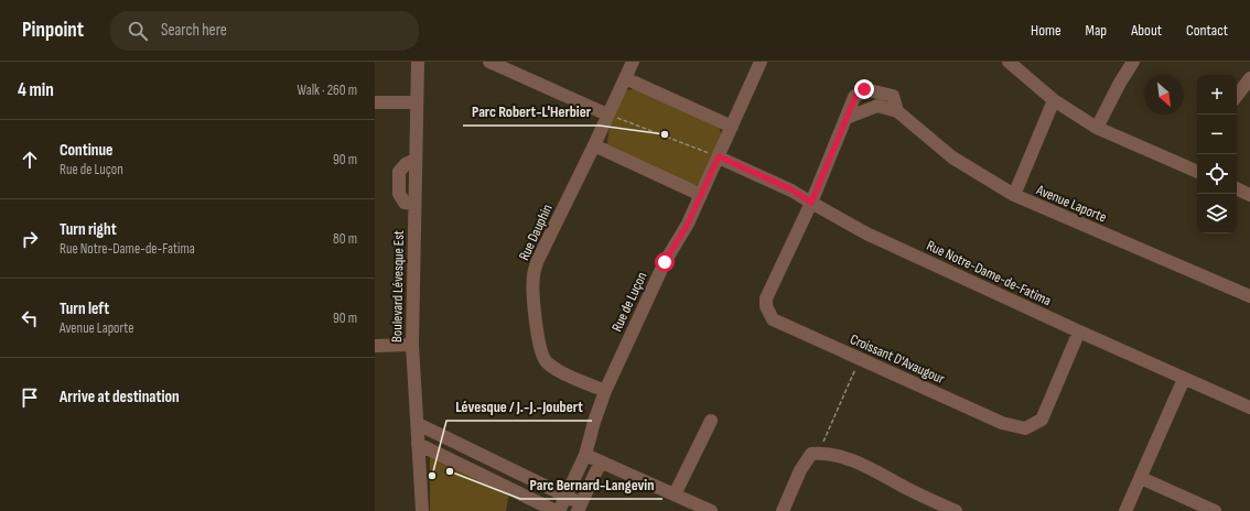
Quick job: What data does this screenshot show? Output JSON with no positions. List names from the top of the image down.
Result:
{
  "streets": {
    "street": [
      "Avenue Laporte",
      "Rue Dauphin",
      "Rue Notre-Dame-de-Fatima",
      "Boulevard Lévesque Est",
      "Rue de Luçon",
      "Croissant D'Avaugour"
    ]
  },
  "crossings": [
    ["Avenue Laporte", "Rue Notre-Dame-de-Fatima"],
    ["Avenue Laporte", "Croissant D'Avaugour"],
    ["Rue Dauphin", "Rue de Luçon"],
    ["Rue Notre-Dame-de-Fatima", "Rue de Luçon"],
    ["Rue Notre-Dame-de-Fatima", "Croissant D'Avaugour"]
  ],
  "places": ["Parc Robert-L'Herbier", "Parc Bernard-Langevin", "Lévesque / J.-J.-Joubert"],
  "north": "bottom right",
  "page": {
    "header": "Pinpoint",
    "search": "Search here",
    "nav": [
      "Home",
      "Map",
      "About",
      "Contact"
    ],
    "heading": ["4 min", "Walk · 260 m"],
    "map_buttons": ["+", "−"],
    "list": [
      ["Continue", "Rue de Luçon", "90 m"],
      ["Turn right", "Rue Notre-Dame-de-Fatima", "80 m"],
      ["Turn left", "Avenue Laporte", "90 m"],
      "Arrive at destination"
    ]
  }
}
